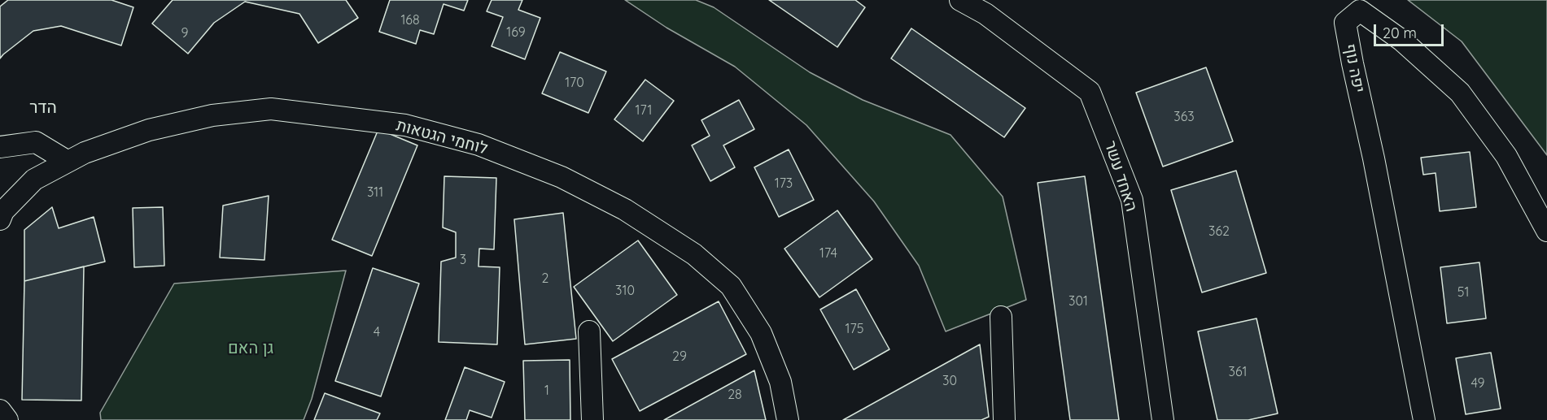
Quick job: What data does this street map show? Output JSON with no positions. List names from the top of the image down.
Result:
{
  "streets": {
    "street": ["יפה נוף", "לוחמי הגטאות", "האחד עשר"]
  },
  "districts": ["הדר"],
  "parks": ["גן האם"],
  "house_numbers": [
    "168",
    "169",
    "9",
    "170",
    "171",
    "363",
    "173",
    "311",
    "362",
    "174",
    "3",
    "2",
    "310",
    "51",
    "301",
    "175",
    "4",
    "29",
    "361",
    "30",
    "49",
    "1",
    "28"
  ],
  "scale_bar": "20 m"
}
